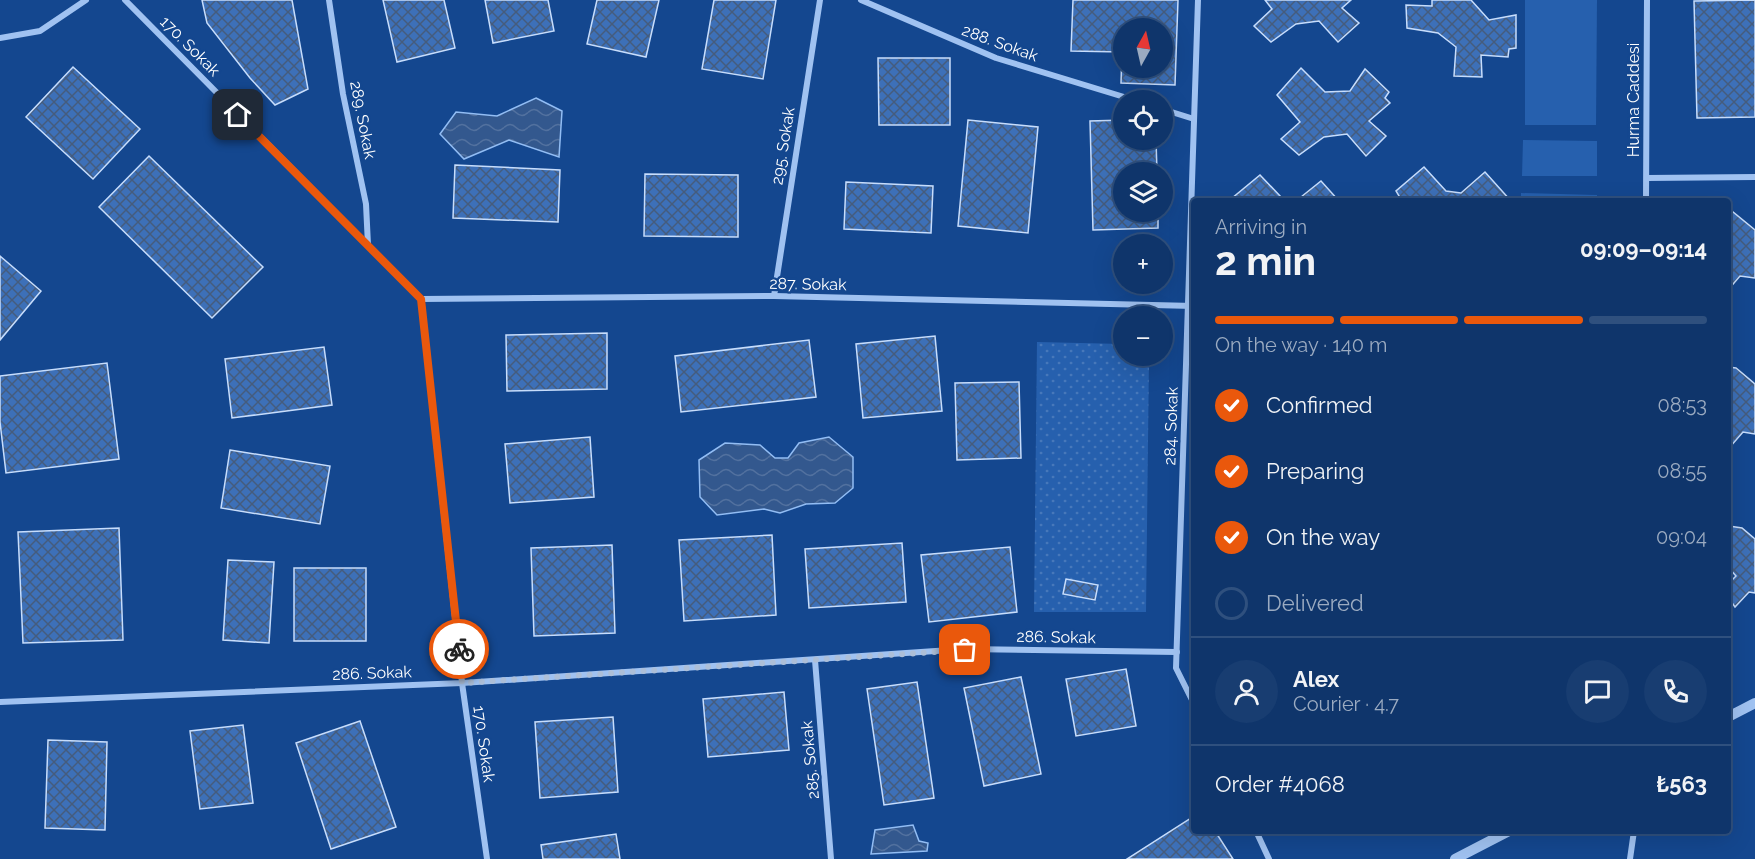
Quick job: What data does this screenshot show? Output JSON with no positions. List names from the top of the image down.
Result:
{
  "streets": {
    "street": [
      "288. Sokak",
      "170. Sokak",
      "Hurma Caddesi",
      "289. Sokak",
      "295. Sokak",
      "287. Sokak",
      "284. Sokak",
      "286. Sokak",
      "285. Sokak"
    ]
  },
  "crossings": [
    ["170. Sokak", "289. Sokak"],
    ["170. Sokak", "287. Sokak"],
    ["170. Sokak", "286. Sokak"],
    ["295. Sokak", "287. Sokak"],
    ["287. Sokak", "284. Sokak"],
    ["284. Sokak", "286. Sokak"],
    ["286. Sokak", "285. Sokak"]
  ],
  "north": "top",
  "page": {
    "map_buttons": ["+", "−"],
    "heading": ["2 min", "Arriving in", "09:09–09:14"],
    "panel": [
      "Alex",
      "Courier · 4.7",
      "Order #4068",
      "₺563"
    ],
    "bar": "On the way · 140 m",
    "list": [
      ["Confirmed", "08:53"],
      ["Preparing", "08:55"],
      ["On the way", "09:04"],
      "Delivered"
    ]
  }
}
